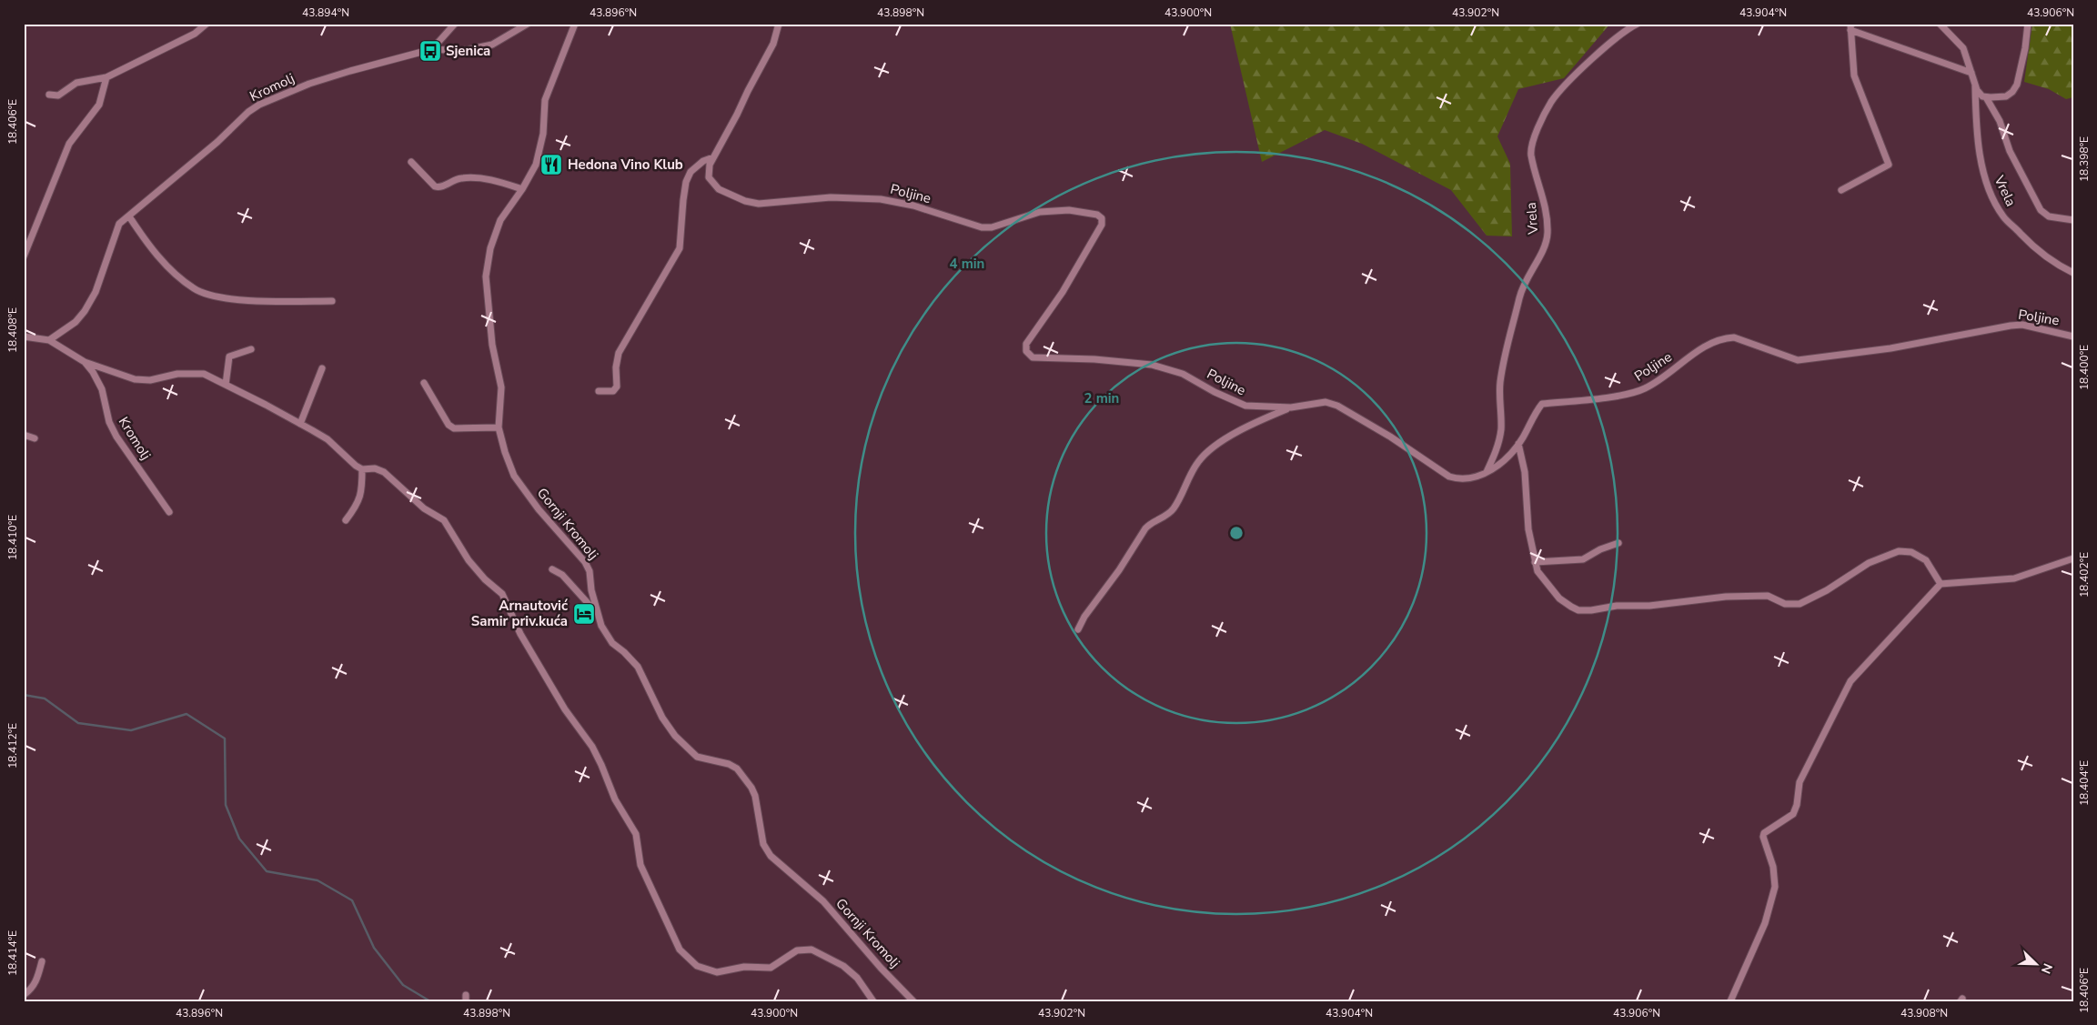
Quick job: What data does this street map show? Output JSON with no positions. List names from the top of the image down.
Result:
{
  "streets": {
    "street": [
      "Kromolj",
      "Vrela",
      "Poljine",
      "Gornji Kromolj"
    ]
  },
  "crossings": [
    ["Vrela", "Poljine"]
  ],
  "places": {
    "bus stop": ["Sjenica"],
    "restaurant": ["Hedona Vino Klub"],
    "hotel": ["Arnautović Samir priv.kuća"]
  },
  "north": "bottom right",
  "coordinates": [
    "43.894°N",
    "43.896°N",
    "43.898°N",
    "43.900°N",
    "43.902°N",
    "43.904°N",
    "43.906°N",
    "18.406°E",
    "18.398°E",
    "18.408°E",
    "18.400°E",
    "18.410°E",
    "18.402°E",
    "18.412°E",
    "18.404°E",
    "18.414°E",
    "43.908°N"
  ],
  "rings": ["4 min", "2 min"]
}
